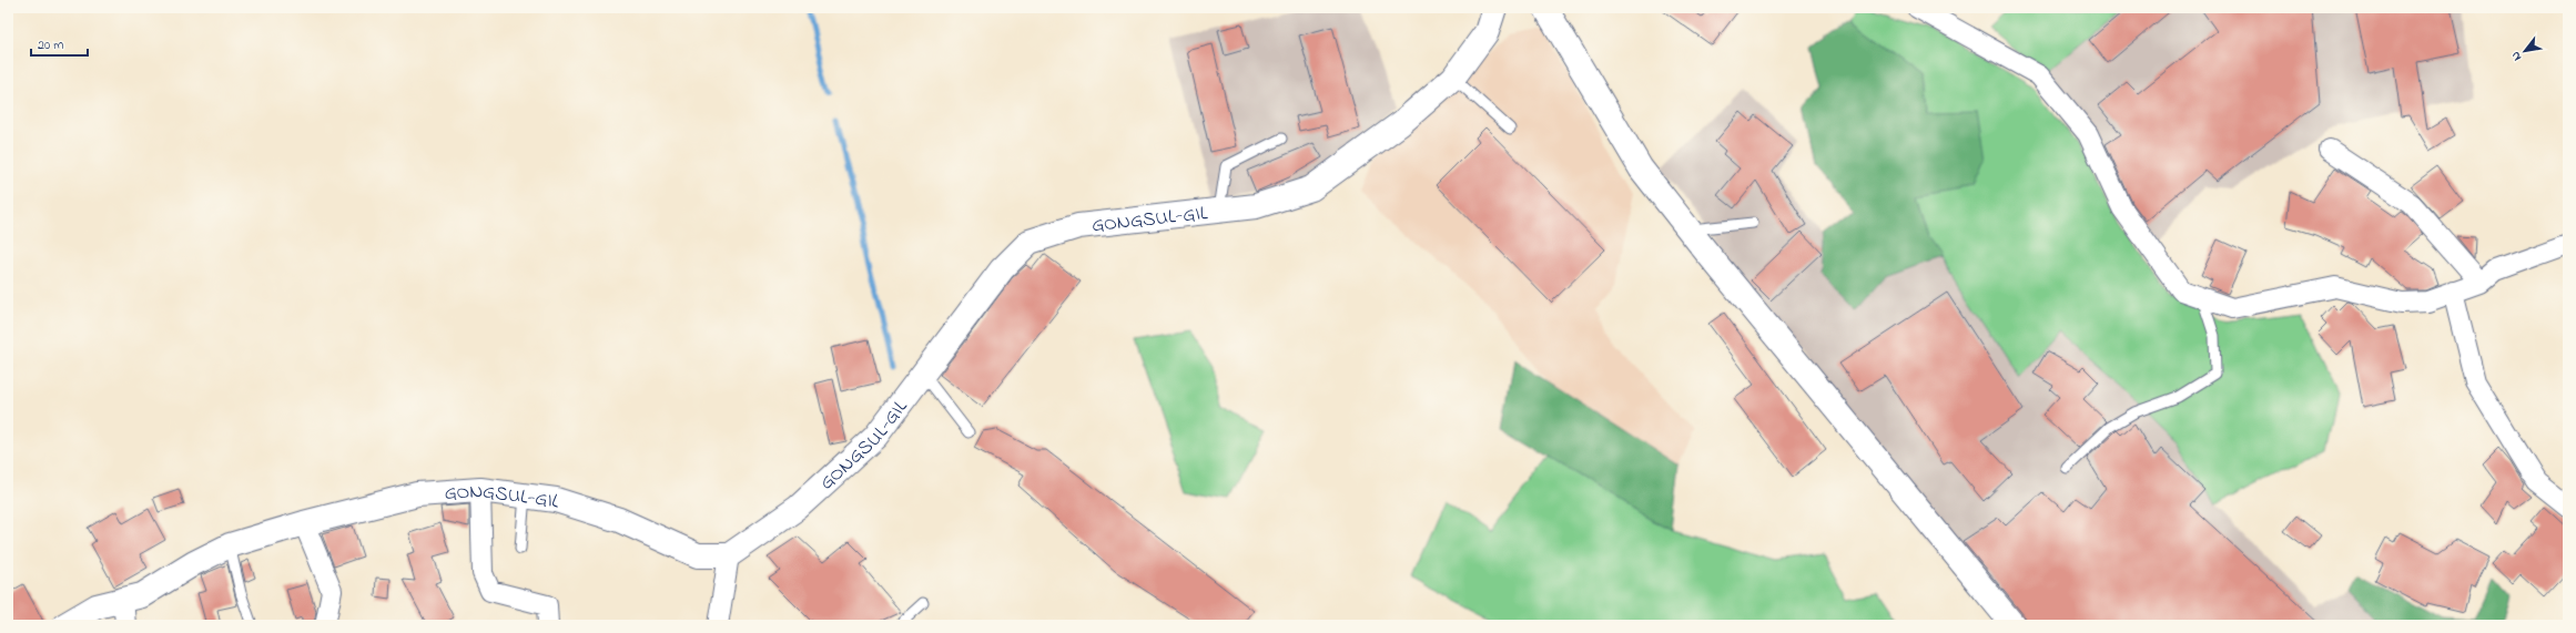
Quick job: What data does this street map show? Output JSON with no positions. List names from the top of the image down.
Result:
{
  "streets": {
    "street": ["GONGSUL-GIL"]
  },
  "scale_bar": "20 m",
  "north": "bottom left"
}
